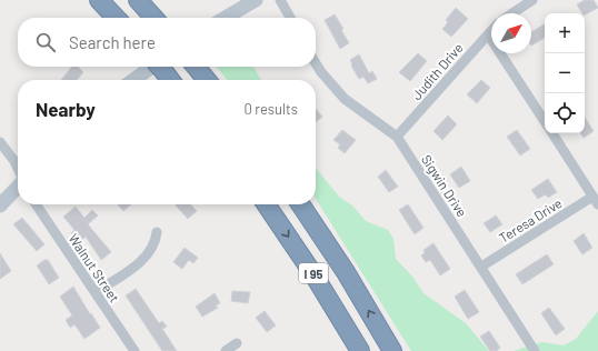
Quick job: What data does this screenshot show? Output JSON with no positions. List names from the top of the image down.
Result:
{
  "streets": {
    "highway": ["I 95"],
    "street": [
      "Judith Drive",
      "Sigwin Drive",
      "Teresa Drive",
      "Walnut Street"
    ]
  },
  "crossings": [
    ["Judith Drive", "Sigwin Drive"],
    ["Sigwin Drive", "Teresa Drive"]
  ],
  "north": "top right",
  "page": {
    "map_buttons": ["+", "−"],
    "search": "Search here",
    "heading": ["Nearby", "0 results"]
  }
}
